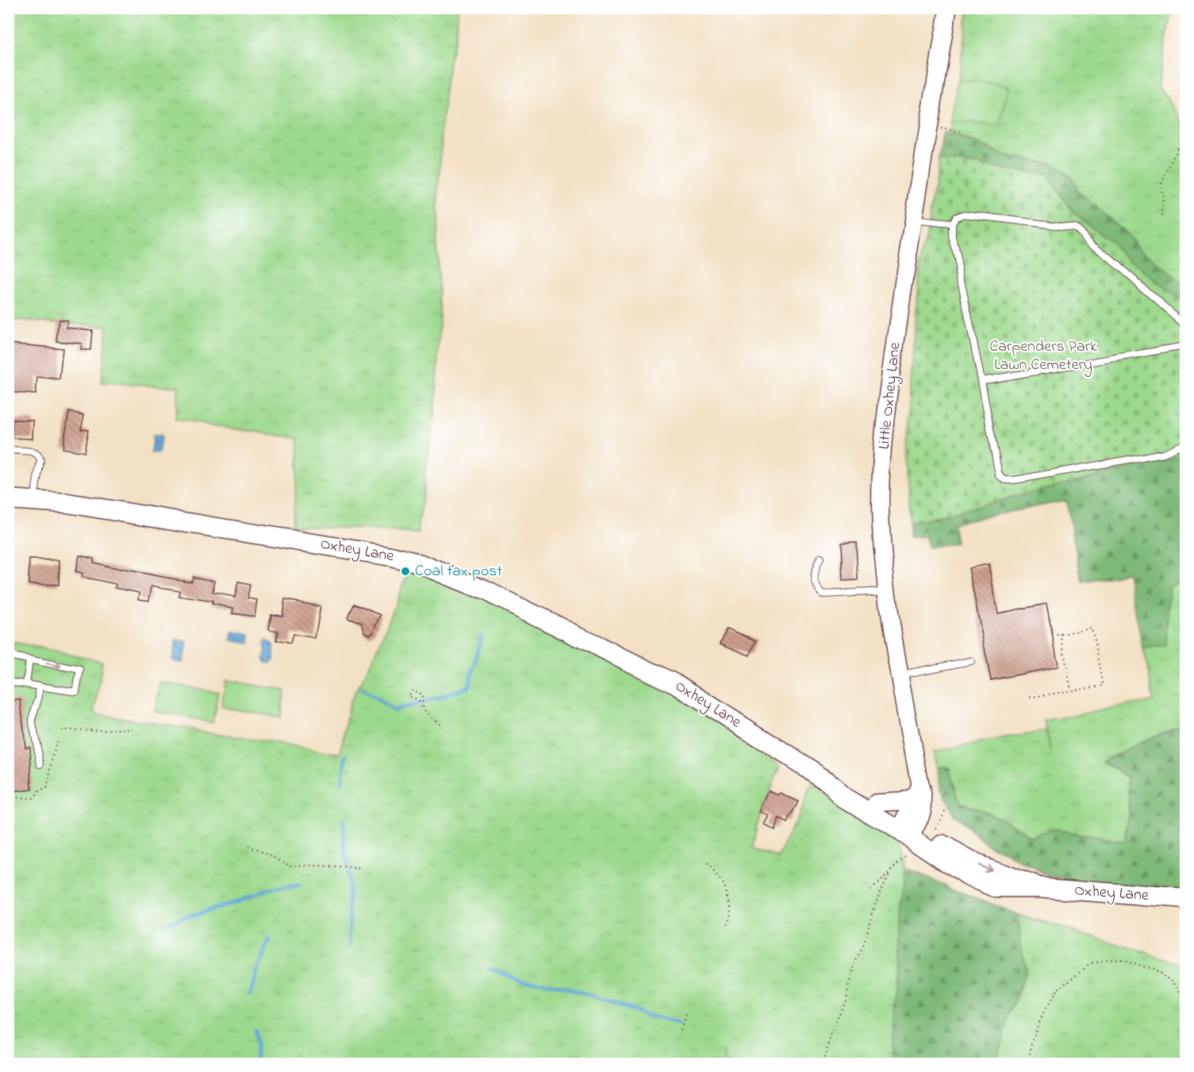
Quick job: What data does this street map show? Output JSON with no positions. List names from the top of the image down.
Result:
{
  "streets": {
    "main road": ["Little Oxhey Lane", "Oxhey Lane"]
  },
  "parks": ["Carpenders Park Lawn Cemetery"],
  "places": ["Coal tax post"]
}
